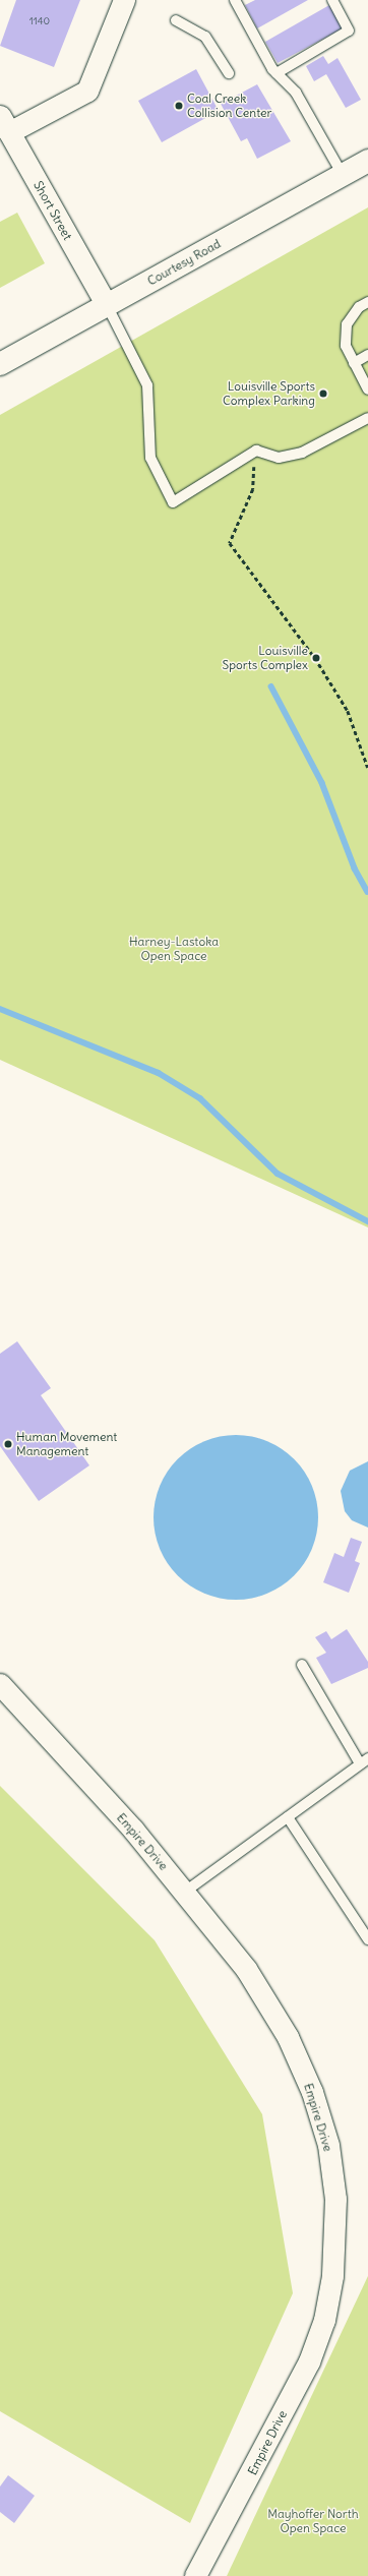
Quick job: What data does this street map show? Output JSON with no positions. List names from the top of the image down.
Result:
{
  "streets": {
    "main road": ["Courtesy Road"],
    "street": ["Short Street", "Empire Drive"]
  },
  "crossings": [
    ["Short Street", "Courtesy Road"]
  ],
  "parks": ["Harney-Lastoka Open Space", "Mayhoffer North Open Space"],
  "places": [
    "Coal Creek Collision Center",
    "Louisville Sports Complex Parking",
    "Louisville Sports Complex",
    "Human Movement Management"
  ],
  "house_numbers": ["1140"]
}
